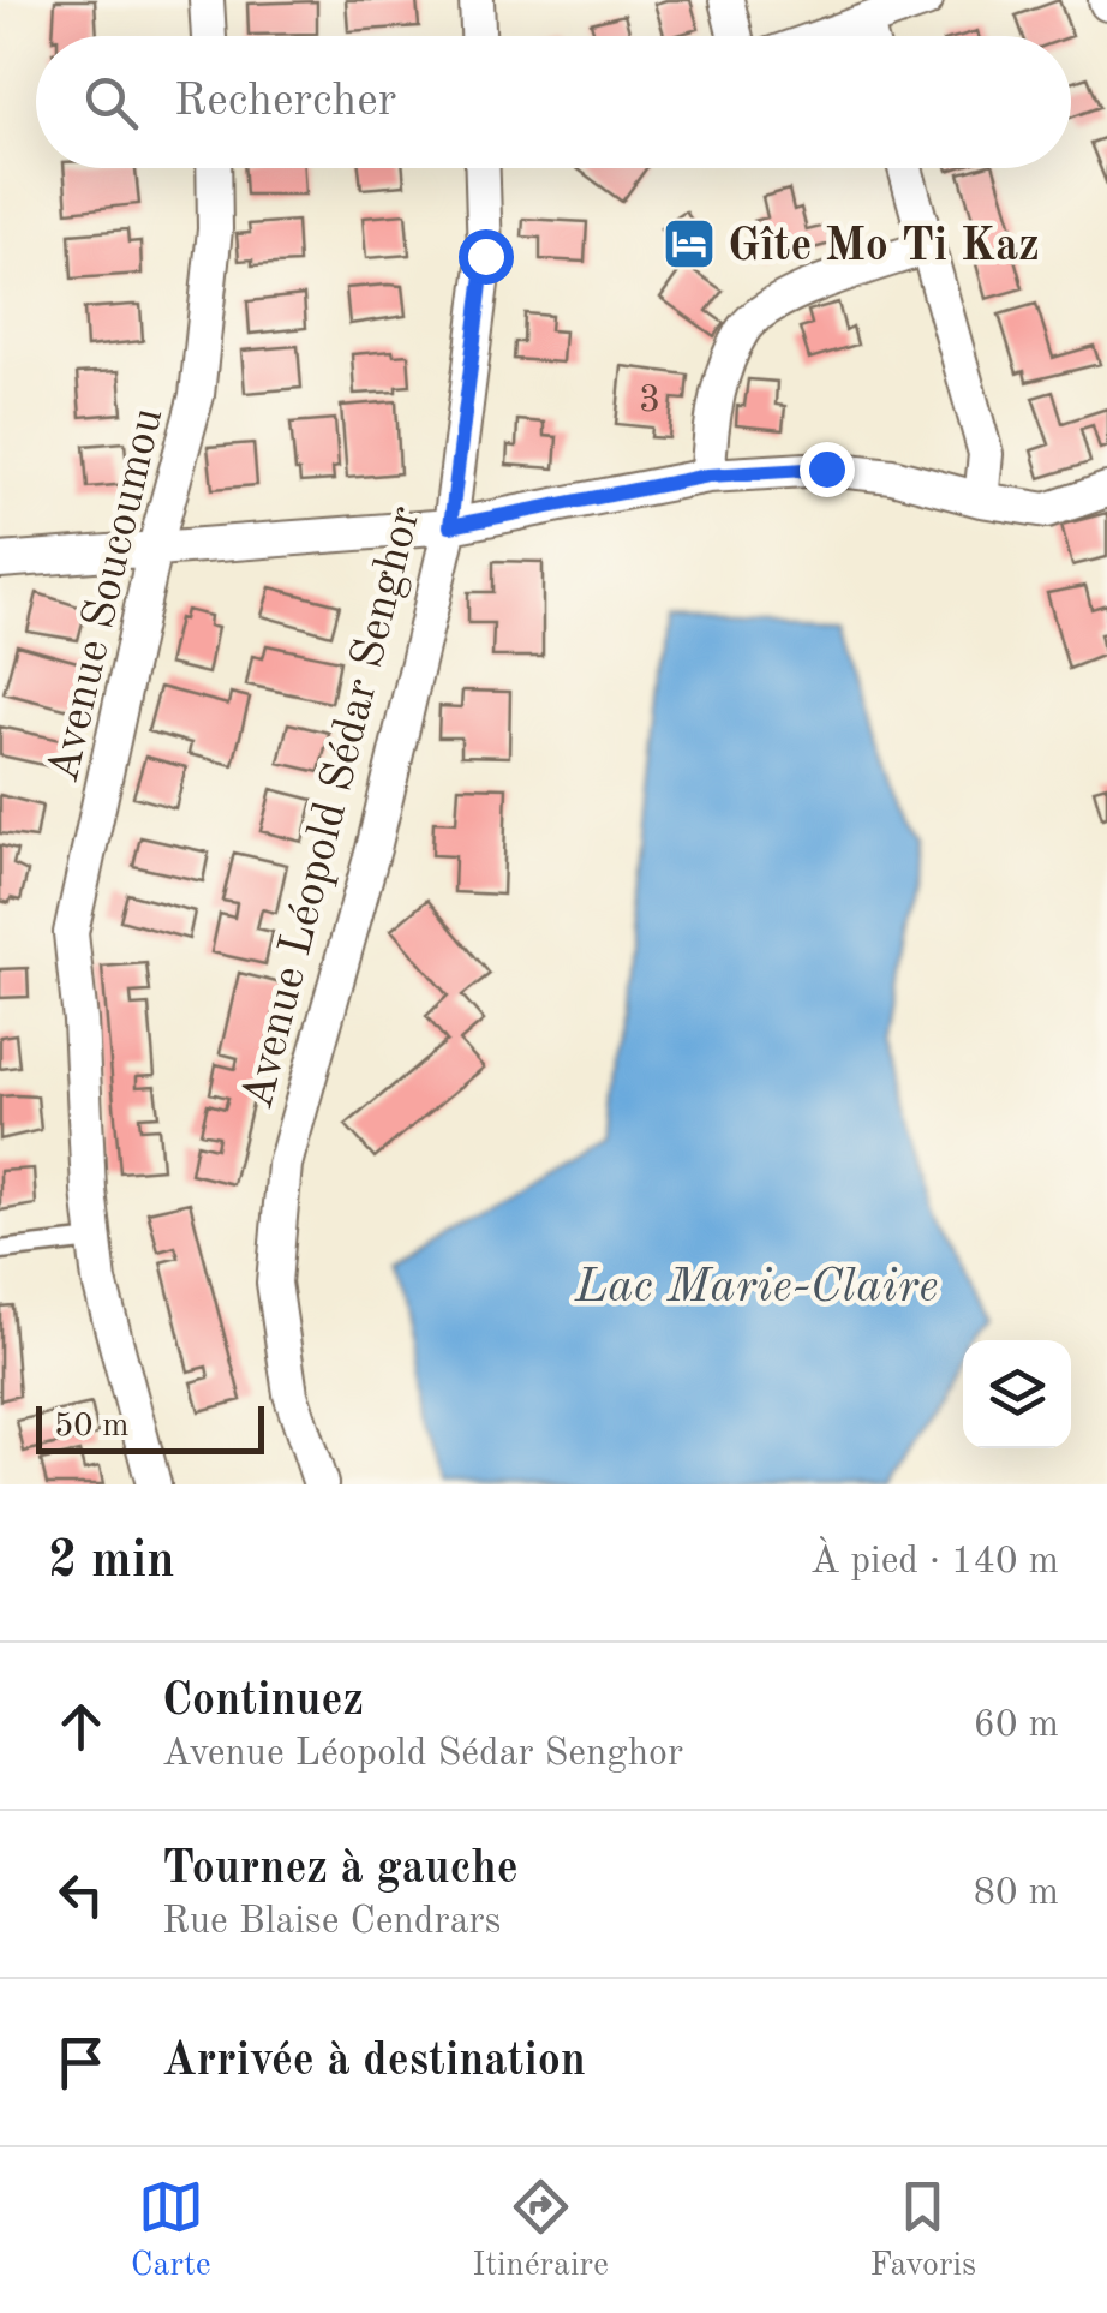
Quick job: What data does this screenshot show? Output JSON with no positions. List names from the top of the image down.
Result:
{
  "streets": {
    "street": ["Avenue Soucoumou", "Avenue Léopold Sédar Senghor"]
  },
  "water": ["Lac Marie-Claire"],
  "places": {
    "hotel": ["Gîte Mo Ti Kaz"]
  },
  "house_numbers": ["3"],
  "scale_bar": "50 m",
  "page": {
    "search": "Rechercher",
    "scale": "50 m",
    "heading": ["2 min", "À pied · 140 m"],
    "list": [
      ["Continuez", "Avenue Léopold Sédar Senghor", "60 m"],
      ["Tournez à gauche", "Rue Blaise Cendrars", "80 m"],
      "Arrivée à destination"
    ],
    "nav": ["Carte", "Itinéraire", "Favoris"]
  }
}
